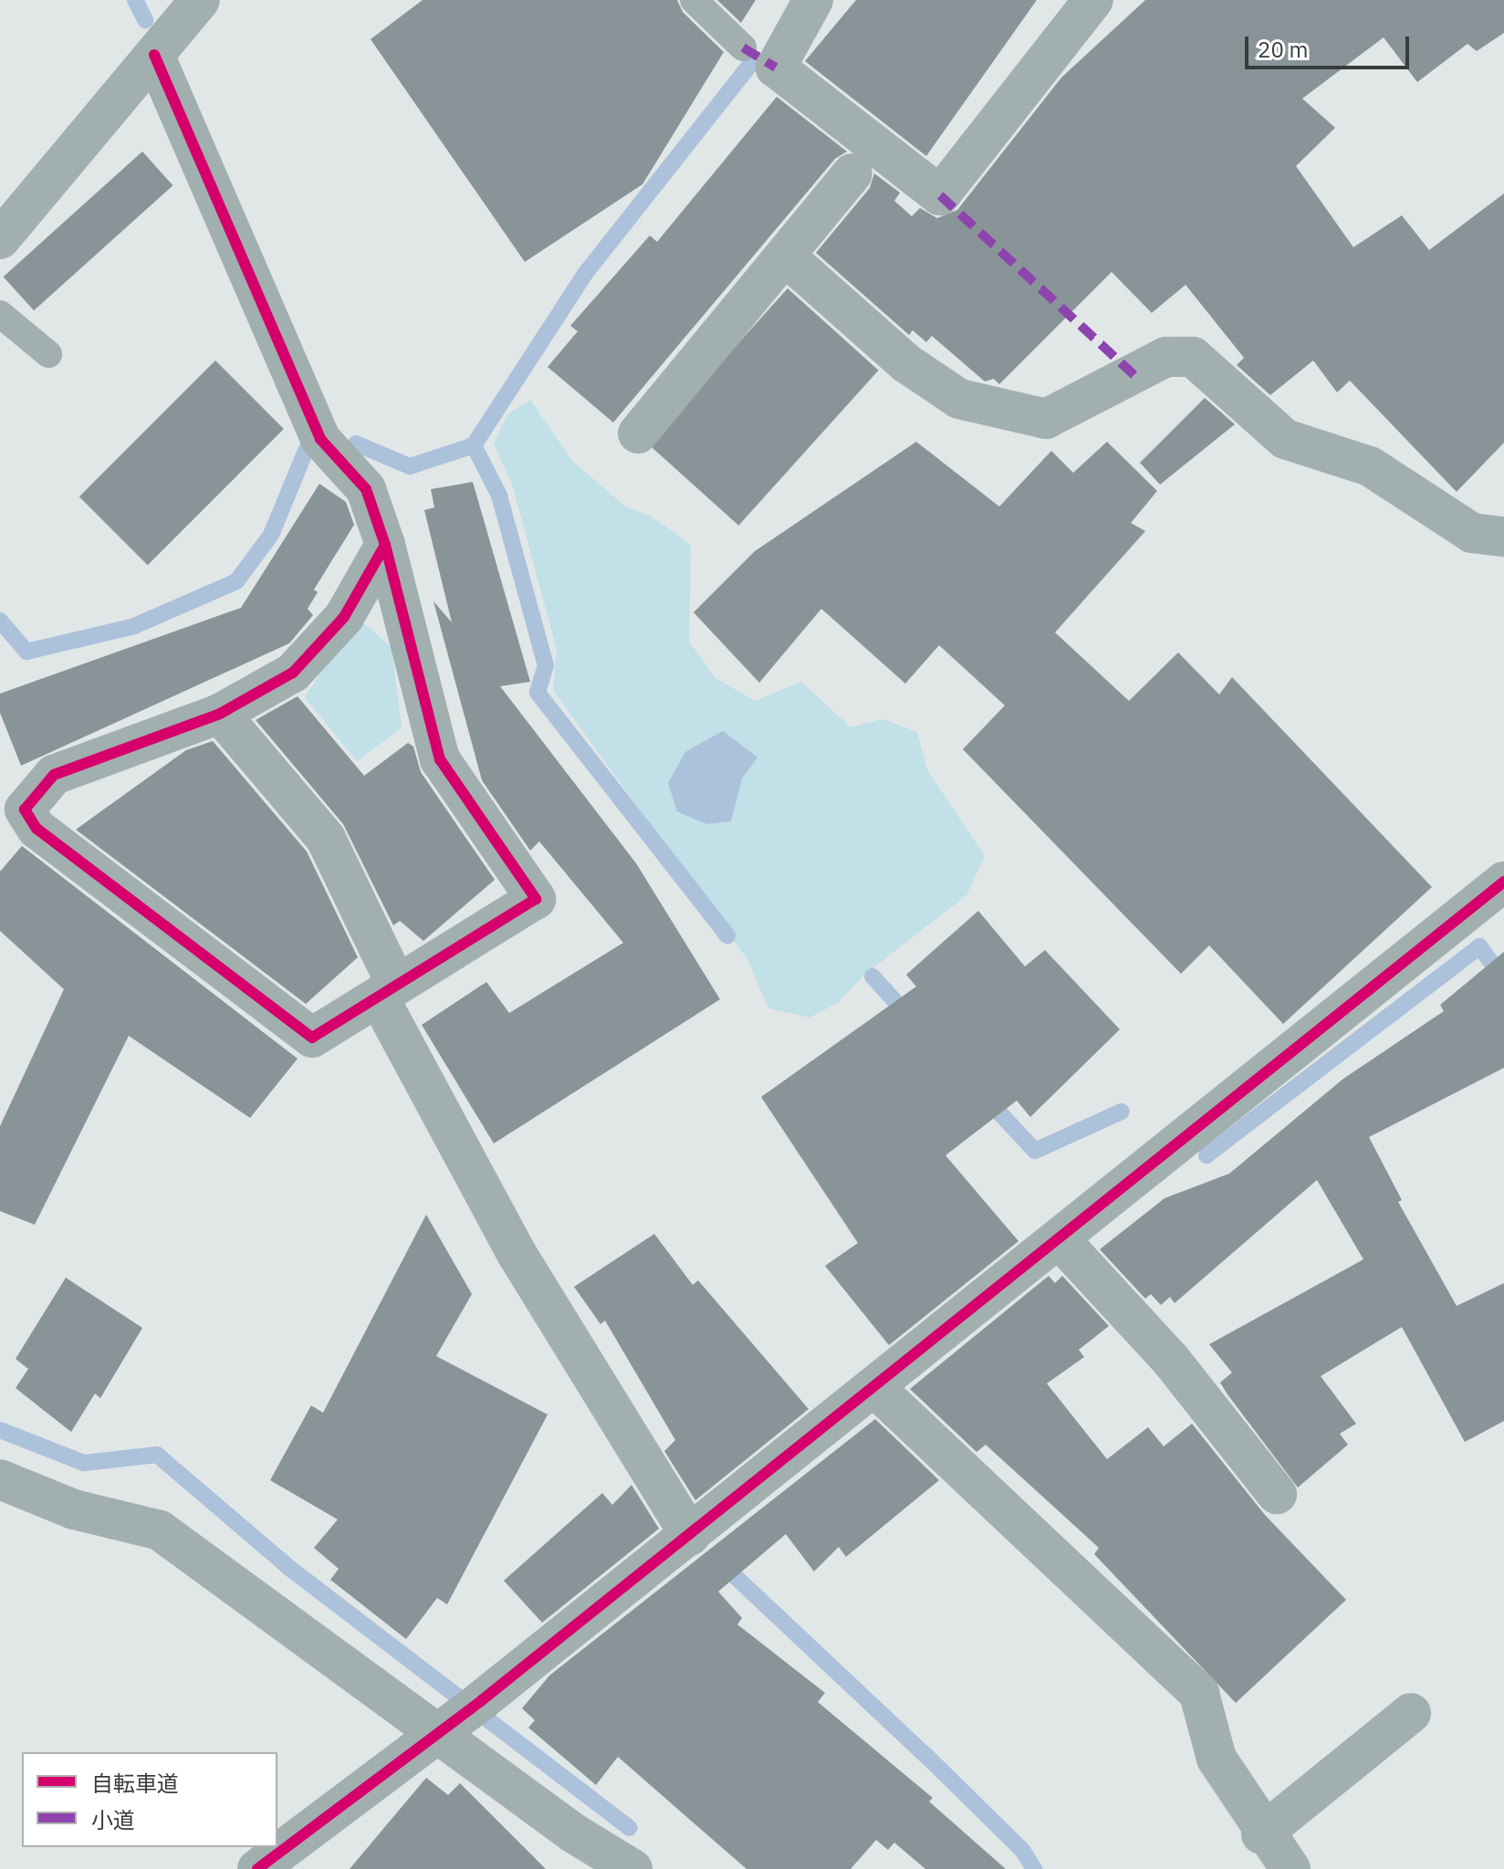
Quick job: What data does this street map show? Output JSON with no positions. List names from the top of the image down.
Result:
{
  "legend": ["自転車道", "小道"],
  "scale_bar": "20 m"
}
